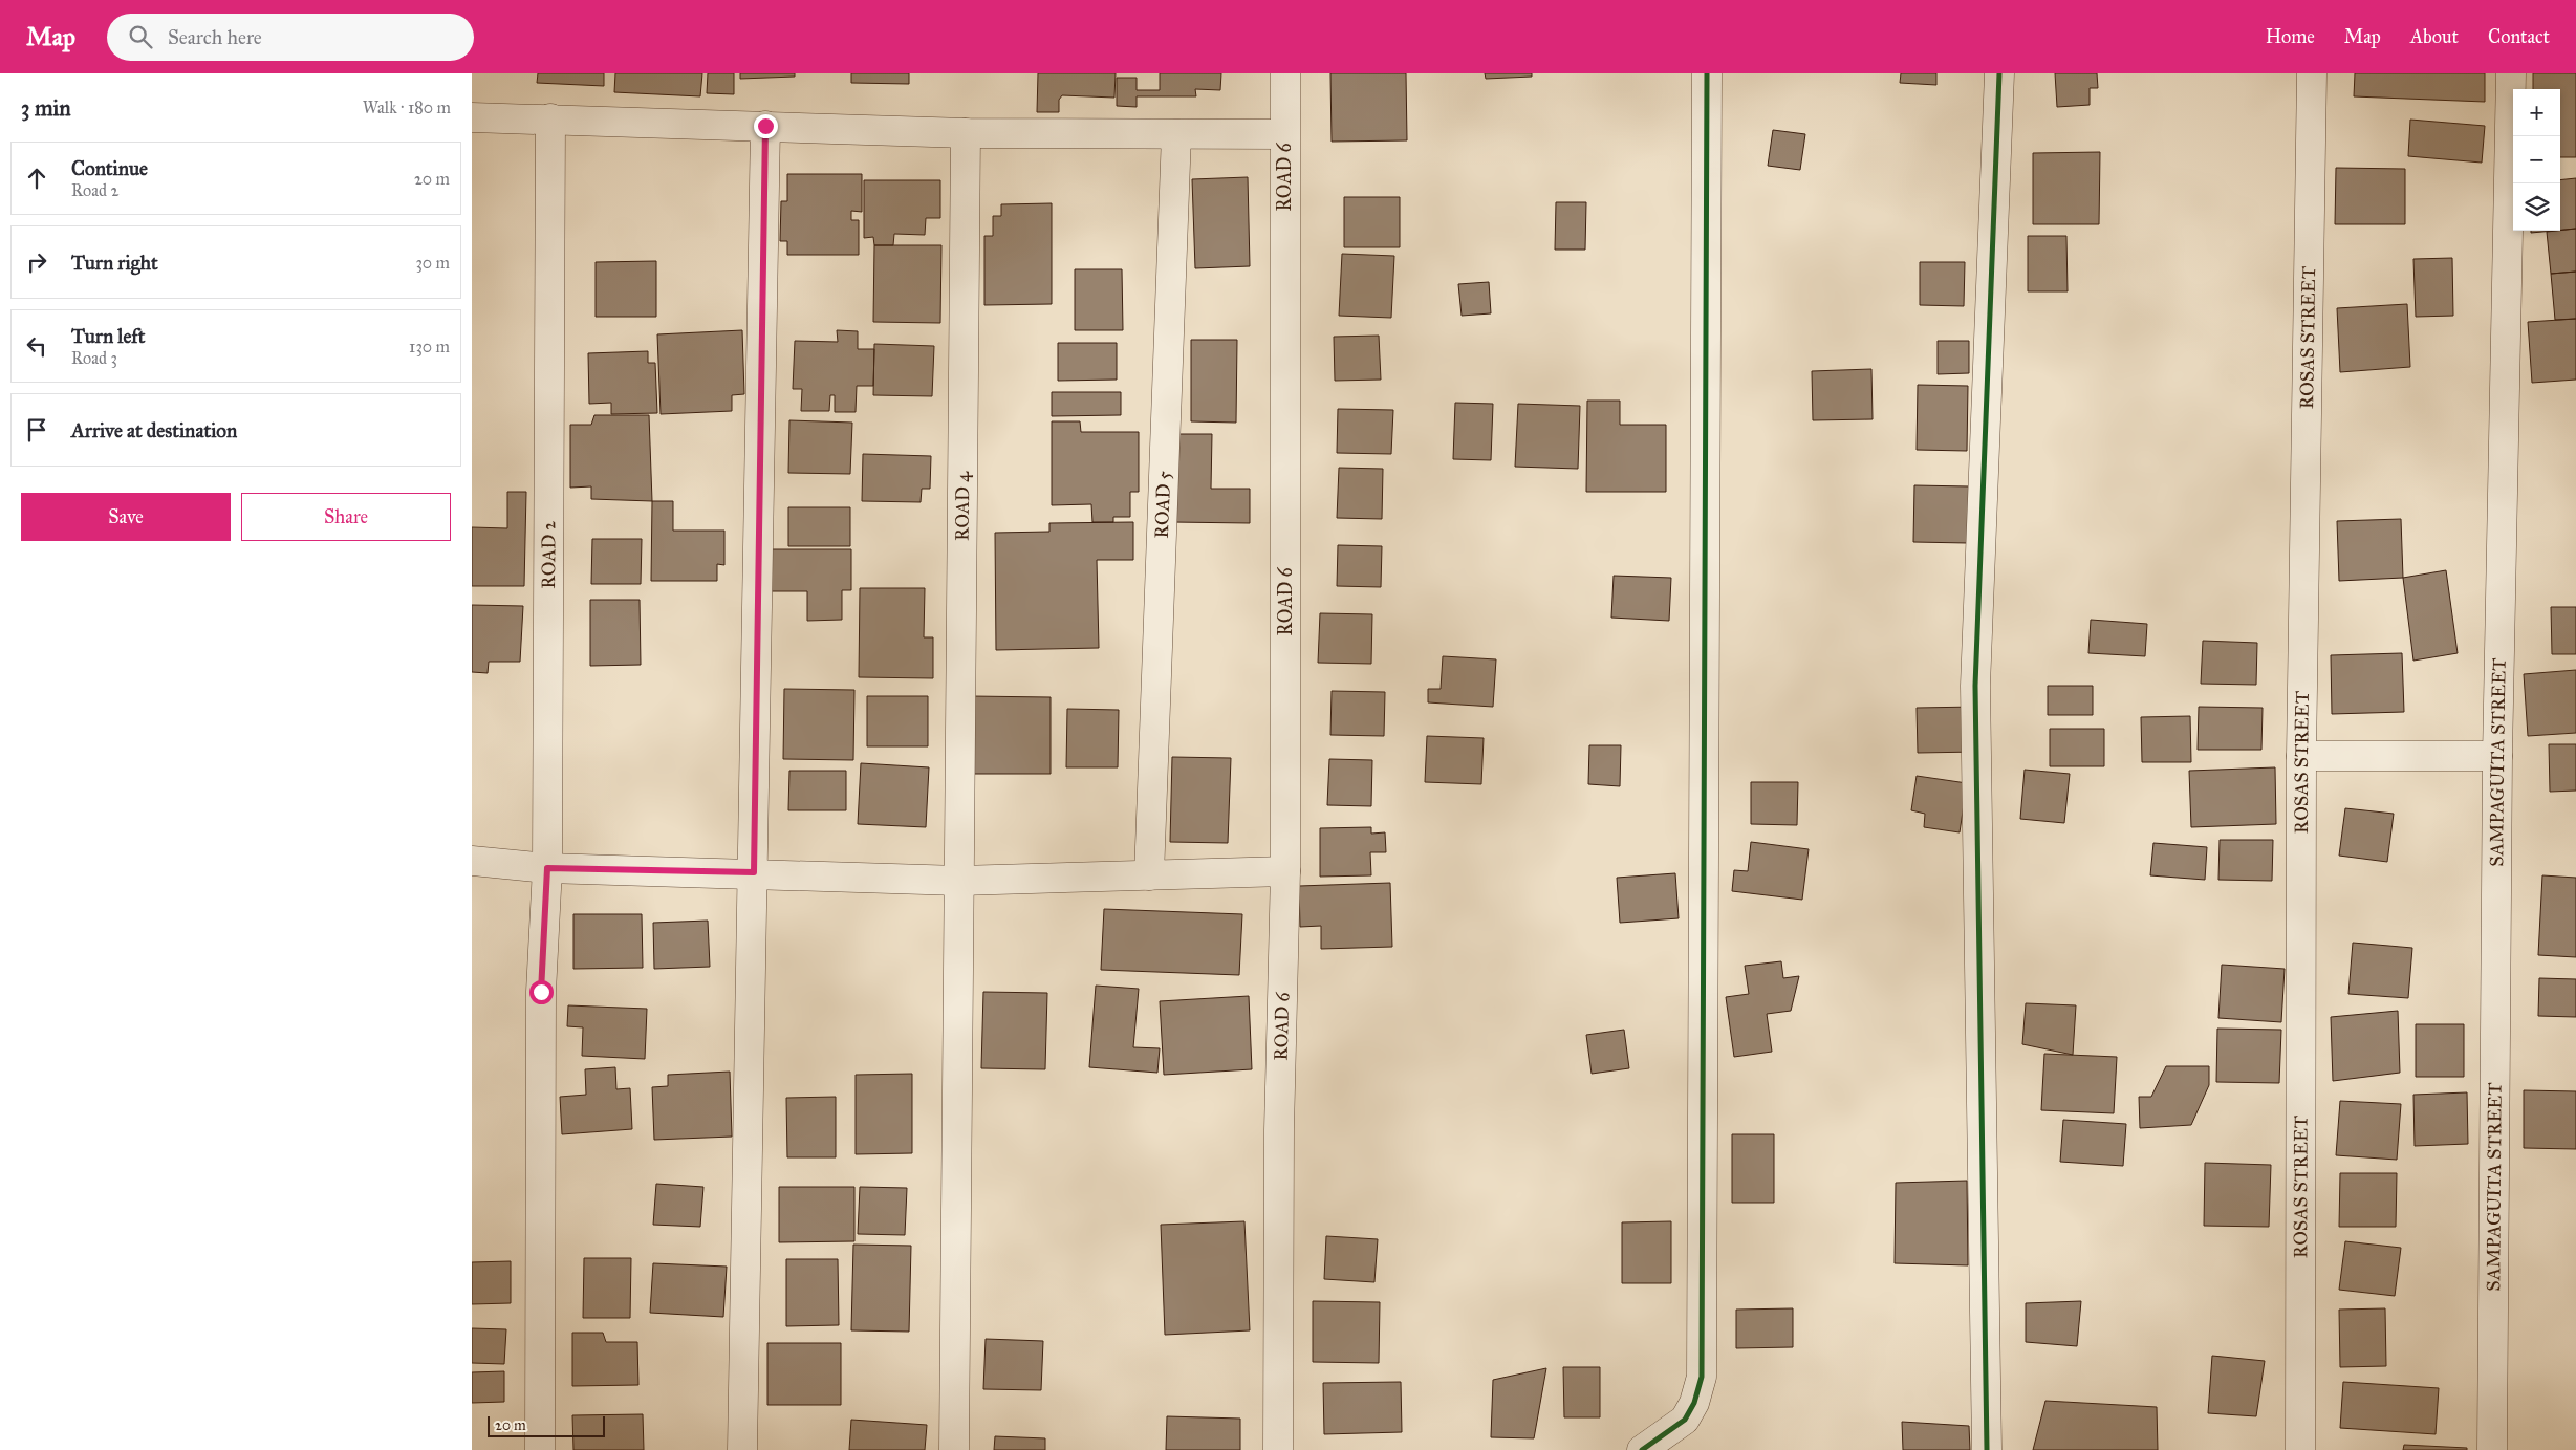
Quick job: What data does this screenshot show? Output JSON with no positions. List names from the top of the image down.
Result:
{
  "streets": {
    "street": [
      "ROAD 6",
      "ROSAS STREET",
      "ROAD 5",
      "ROAD 4",
      "ROAD 2",
      "SAMPAGUITA STREET"
    ]
  },
  "scale_bar": "20 m",
  "page": {
    "header": "Map",
    "search": "Search here",
    "nav": [
      "Home",
      "Map",
      "About",
      "Contact"
    ],
    "heading": ["3 min", "Walk · 180 m"],
    "map_buttons": ["+", "−"],
    "list": [
      ["Continue", "Road 2", "20 m"],
      ["Turn right", "30 m"],
      ["Turn left", "Road 3", "130 m"],
      "Arrive at destination"
    ],
    "buttons": ["Save", "Share"],
    "scale": "20 m"
  }
}
